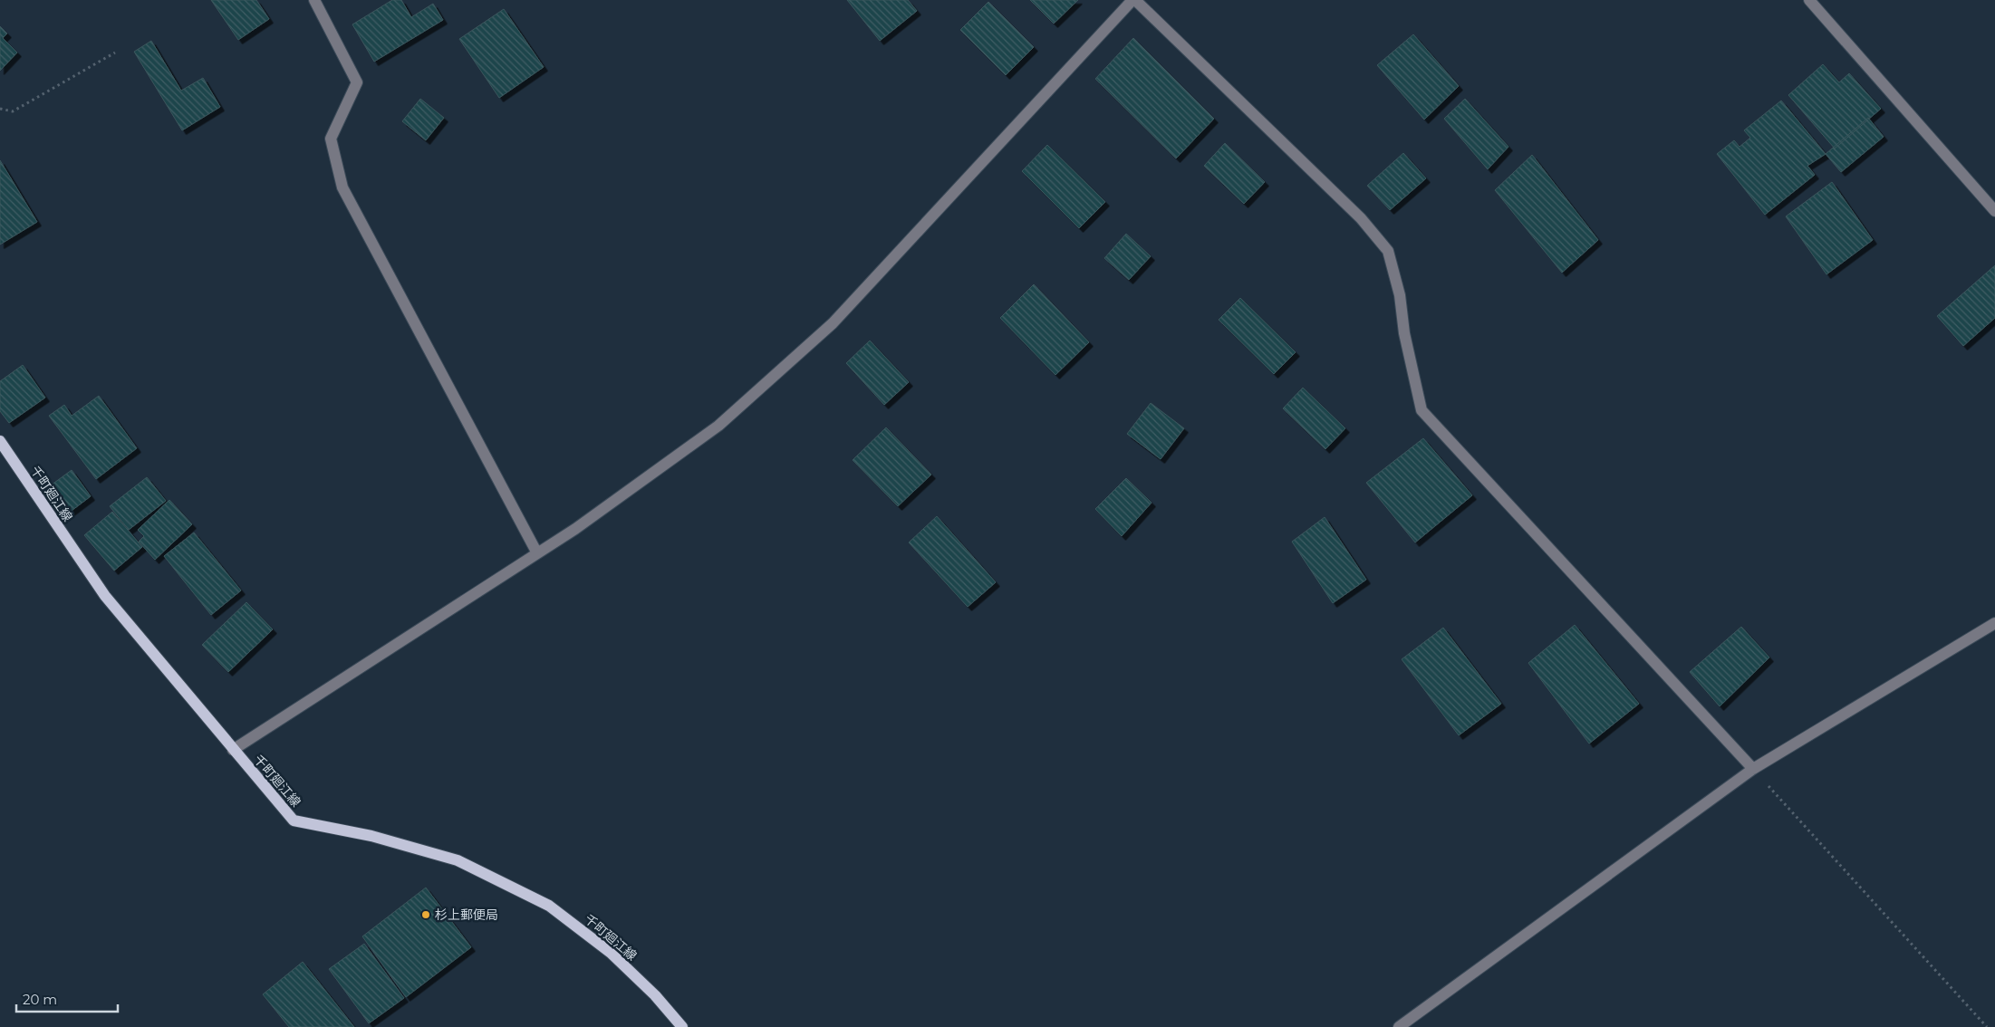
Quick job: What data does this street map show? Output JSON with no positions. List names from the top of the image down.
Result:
{
  "streets": {
    "main road": ["千町廻江線"]
  },
  "places": ["杉上郵便局"],
  "scale_bar": "20 m"
}
